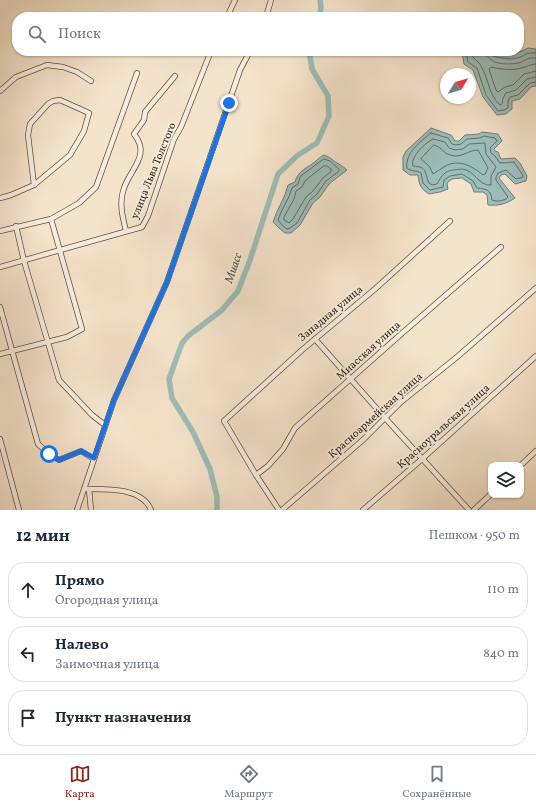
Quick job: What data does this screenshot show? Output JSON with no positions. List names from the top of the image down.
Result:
{
  "streets": {
    "street": [
      "улица Льва Толстого",
      "Западная улица",
      "Миасская улица",
      "Красноармейская улица",
      "Красноуральская улица"
    ]
  },
  "crossings": [
    ["Западная улица", "Миасская улица"]
  ],
  "water": ["Миасс"],
  "north": "top right",
  "page": {
    "search": "Поиск",
    "heading": ["12 мин", "Пешком · 950 m"],
    "list": [
      ["Прямо", "Огородная улица", "110 m"],
      ["Налево", "Заимочная улица", "840 m"],
      "Пункт назначения"
    ],
    "nav": ["Карта", "Маршрут", "Сохранённые"]
  }
}
